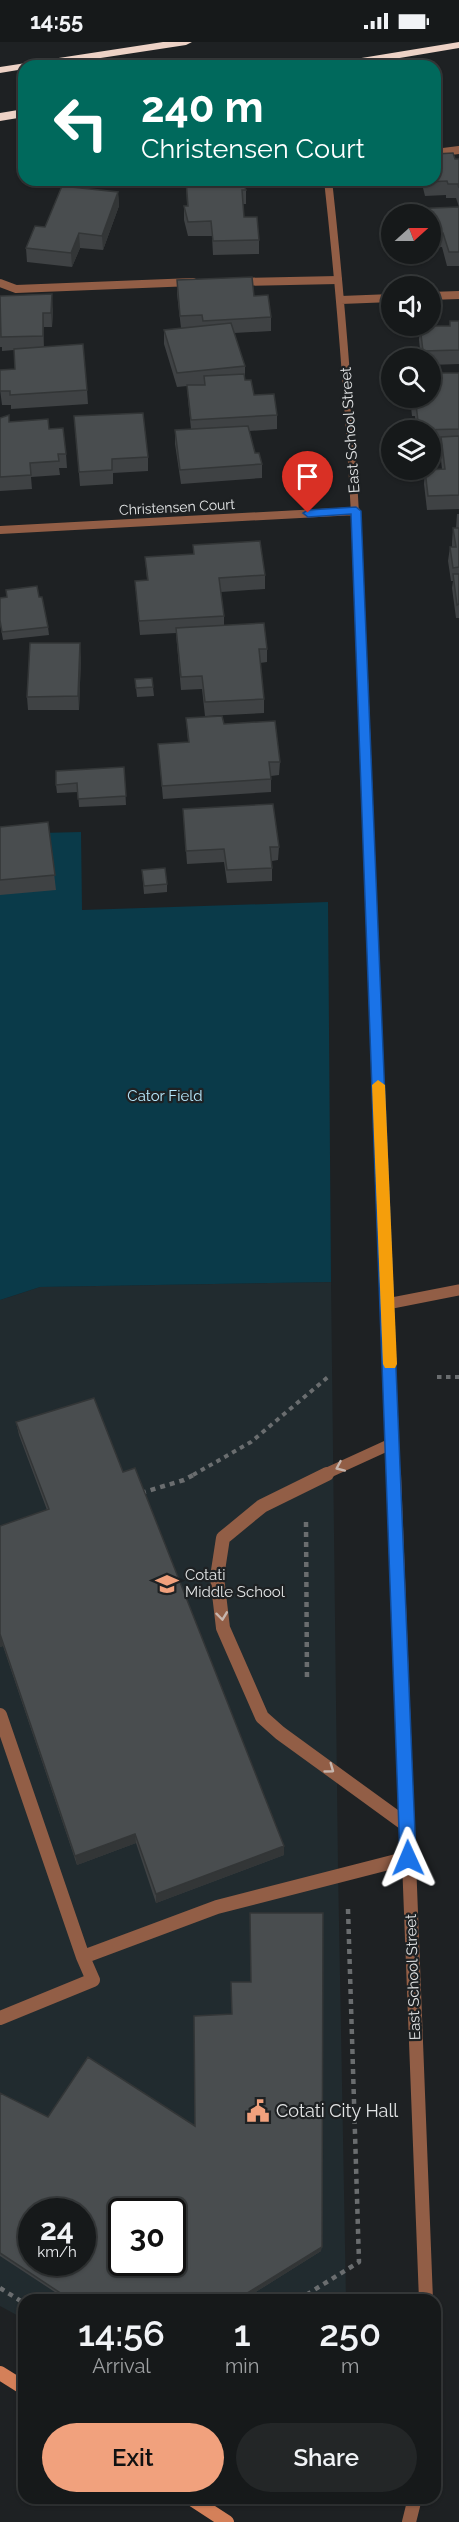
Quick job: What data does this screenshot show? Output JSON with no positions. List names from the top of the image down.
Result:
{
  "streets": {
    "street": ["East School Street", "Christensen Court"]
  },
  "crossings": [
    ["East School Street", "Christensen Court"]
  ],
  "parks": ["Cator Field"],
  "places": {
    "school or university": ["Cotati Middle School"],
    "public building": ["Cotati City Hall"]
  },
  "north": "right",
  "page": {
    "status": "14:55",
    "turn": ["240 m", "Christensen Court"],
    "speed": "24 km/h",
    "limit": "30",
    "eta": [
      "14:56",
      "Arrival",
      "1",
      "min",
      "250",
      "m"
    ],
    "buttons": ["Exit", "Share"]
  }
}
